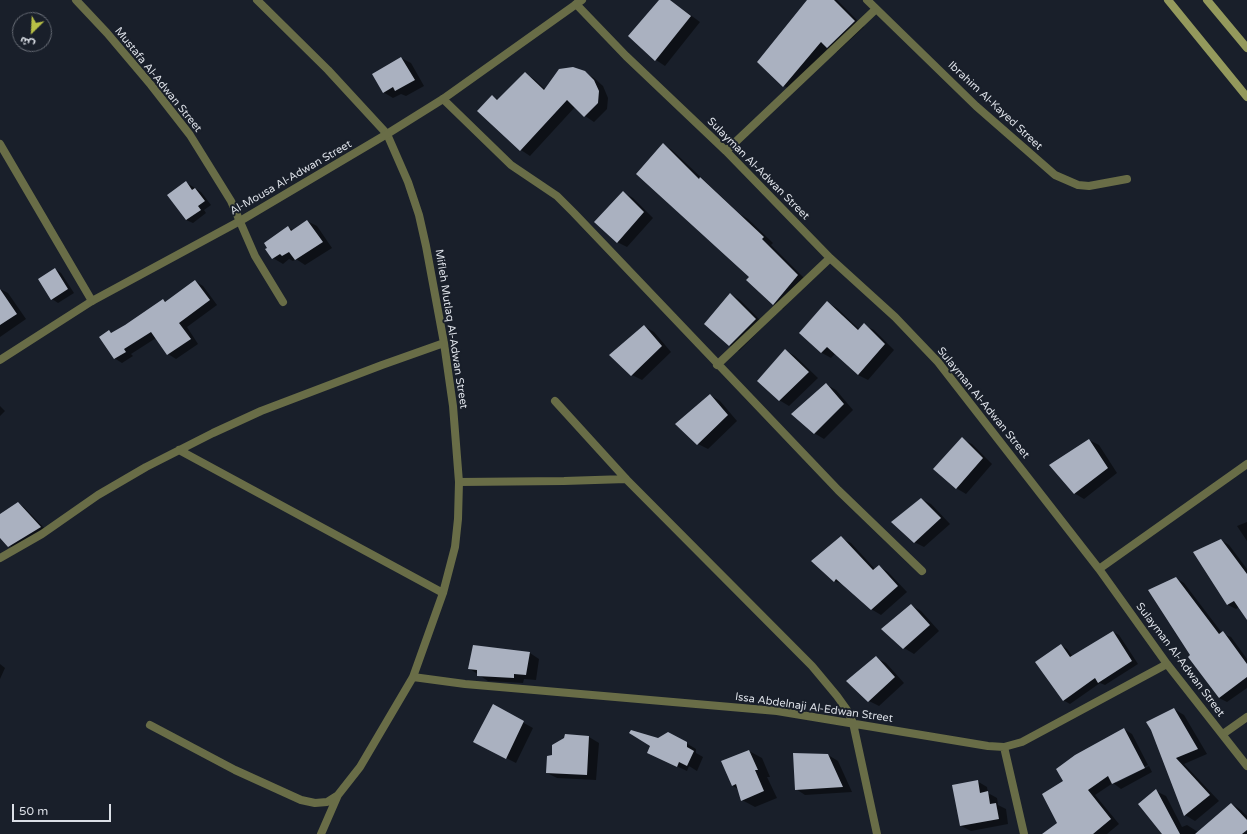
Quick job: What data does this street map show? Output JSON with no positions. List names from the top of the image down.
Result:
{
  "streets": {
    "street": [
      "Mustafa Al-Adwan Street",
      "Ibrahim Al-Kayed Street",
      "Sulayman Al-Adwan Street",
      "Al-Mousa Al-Adwan Street",
      "Mifleh Mutlaq Al-Adwan Street",
      "Issa Abdelnaji Al-Edwan Street"
    ]
  },
  "crossings": [
    ["Mustafa Al-Adwan Street", "Al-Mousa Al-Adwan Street"],
    ["Sulayman Al-Adwan Street", "Al-Mousa Al-Adwan Street"],
    ["Sulayman Al-Adwan Street", "Issa Abdelnaji Al-Edwan Street"],
    ["Al-Mousa Al-Adwan Street", "Mifleh Mutlaq Al-Adwan Street"],
    ["Mifleh Mutlaq Al-Adwan Street", "Issa Abdelnaji Al-Edwan Street"]
  ],
  "scale_bar": "50 m",
  "north": "bottom left"
}
